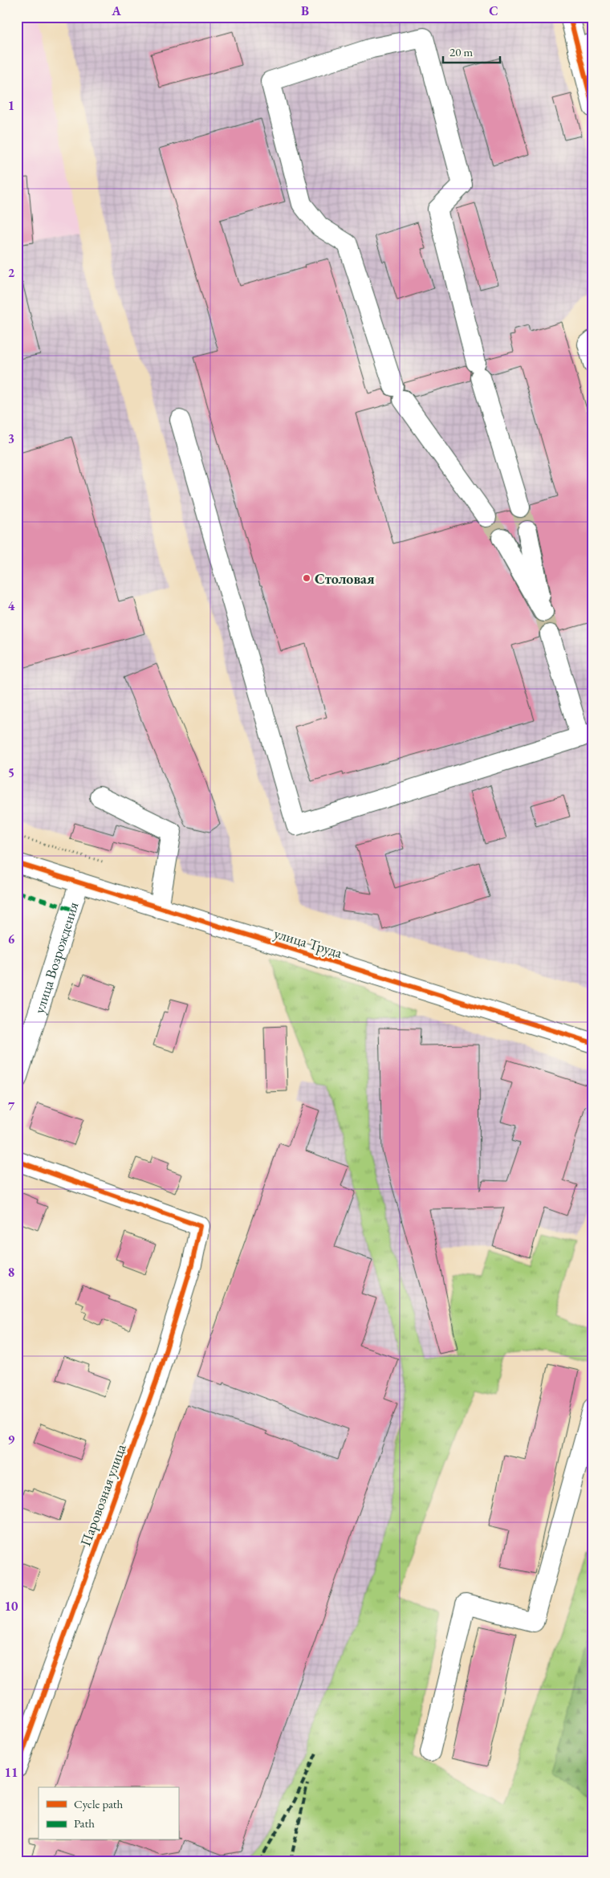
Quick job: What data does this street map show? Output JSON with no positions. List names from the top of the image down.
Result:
{
  "streets": {
    "street": ["улица Труда", "улица Возрождения", "Паровозная улица"]
  },
  "crossings": [
    ["улица Труда", "улица Возрождения"]
  ],
  "places": ["Столовая"],
  "legend": ["Cycle path", "Path"],
  "scale_bar": "20 m",
  "grid": {
    "columns": ["A", "B", "C"],
    "rows": [
      "1",
      "2",
      "3",
      "4",
      "5",
      "6",
      "7",
      "8",
      "9",
      "10",
      "11"
    ]
  }
}
